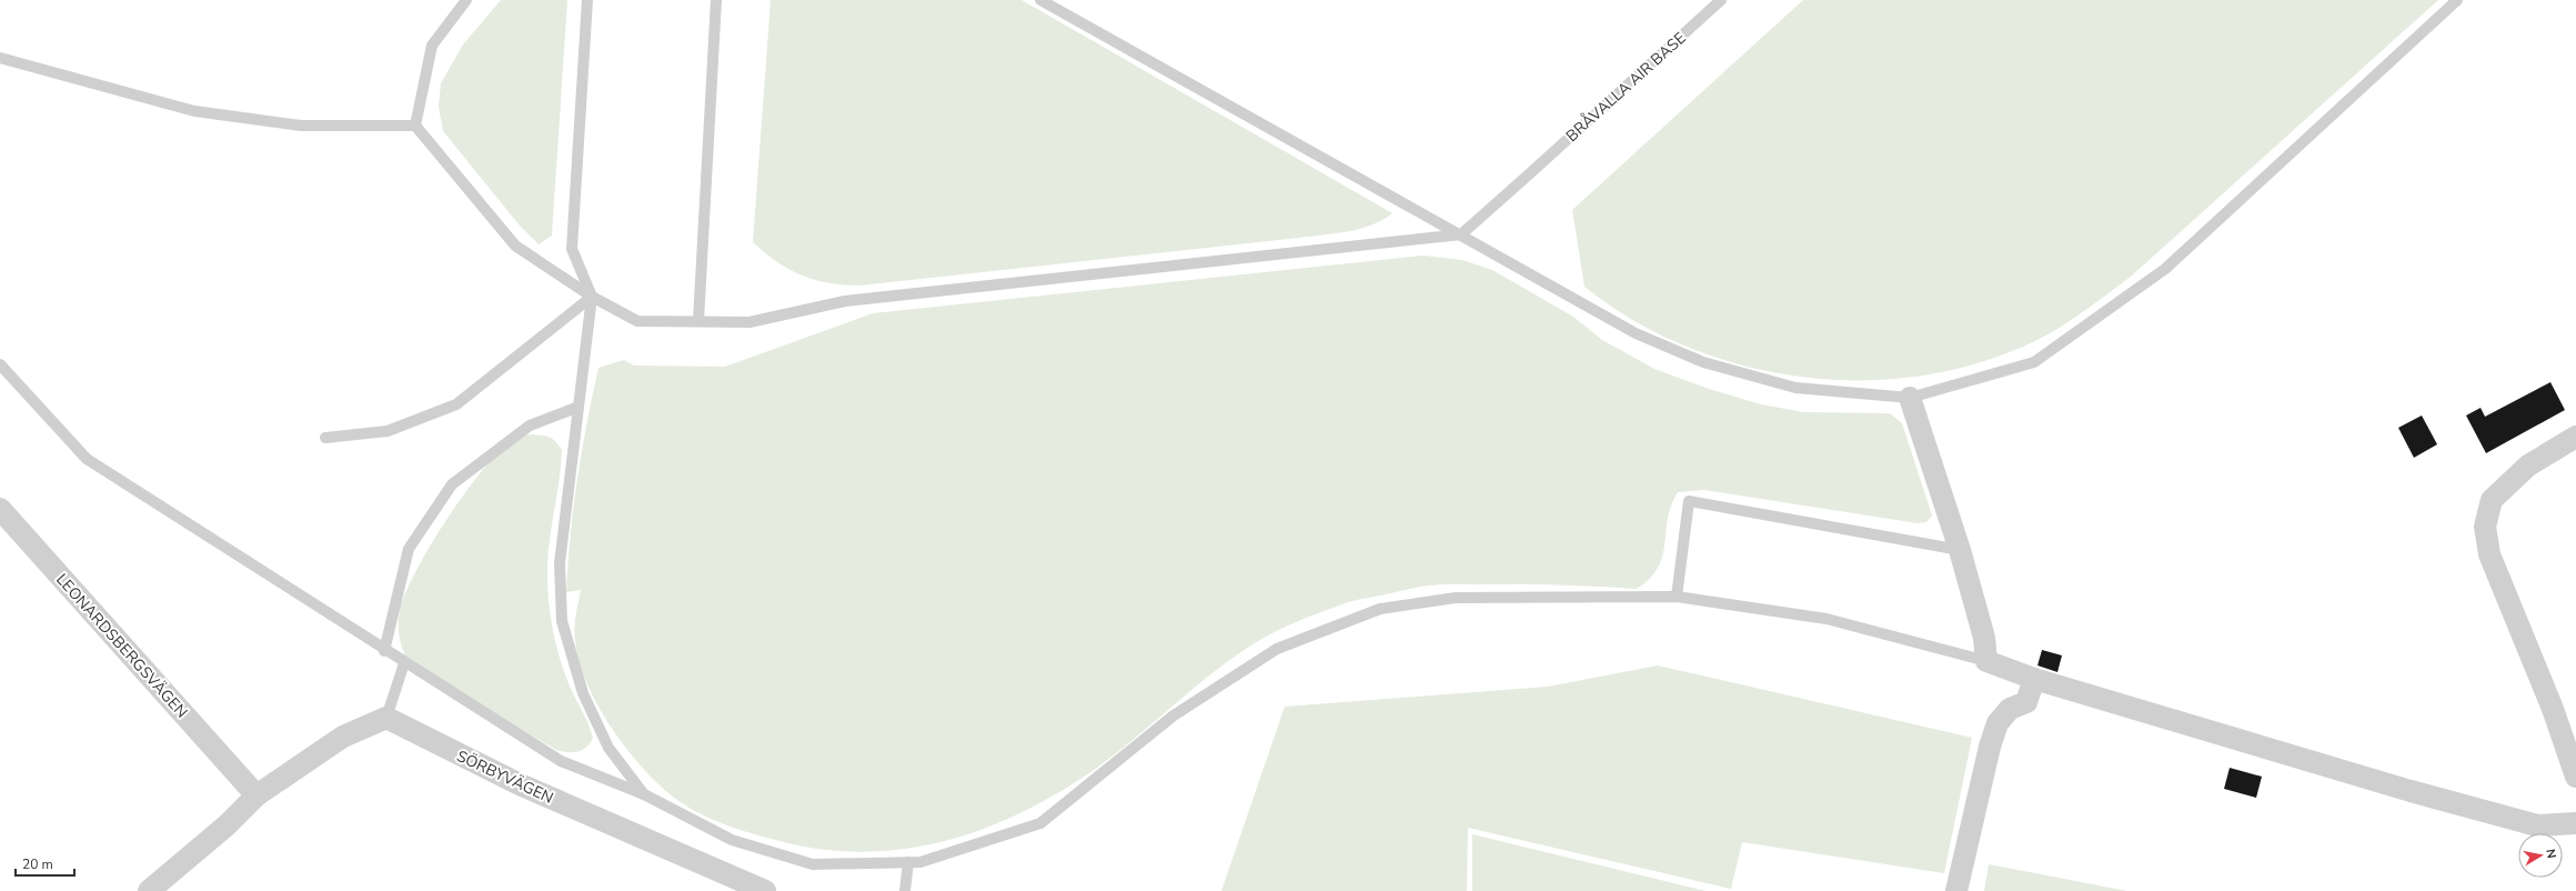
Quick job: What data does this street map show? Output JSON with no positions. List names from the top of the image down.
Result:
{
  "streets": {
    "street": ["LEONARDSBERGSVÄGEN", "SÖRBYVÄGEN"],
    "lane": ["BRÅVALLA AIR BASE"]
  },
  "scale_bar": "20 m",
  "north": "right"
}
